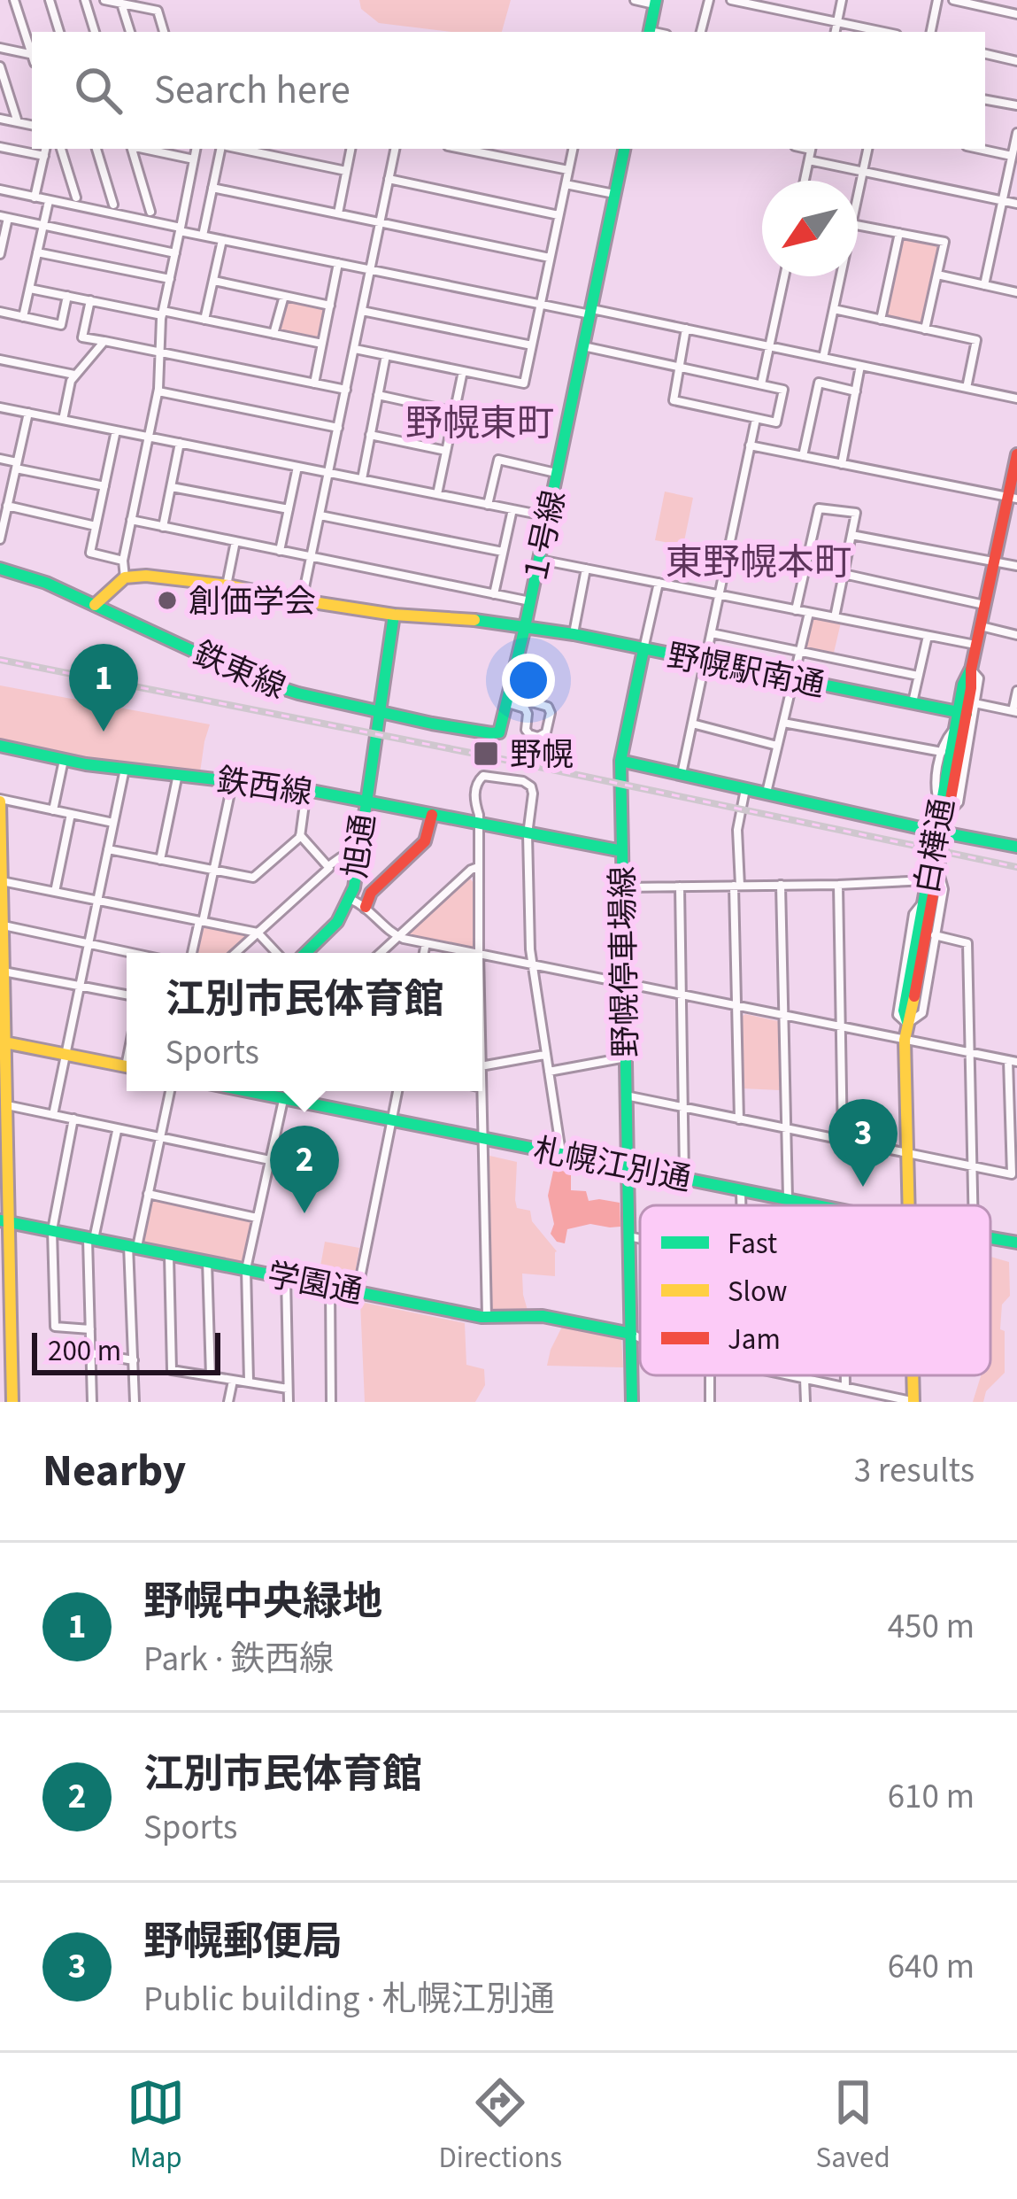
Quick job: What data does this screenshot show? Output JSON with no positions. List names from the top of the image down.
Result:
{
  "streets": {
    "main road": [
      "１号線",
      "鉄東線",
      "野幌駅南通",
      "鉄西線",
      "旭通",
      "白樺通",
      "野幌停車場線",
      "札幌江別通",
      "学園通"
    ]
  },
  "crossings": [
    ["１号線", "鉄東線"],
    ["１号線", "野幌駅南通"],
    ["鉄東線", "旭通"],
    ["野幌駅南通", "旭通"],
    ["野幌駅南通", "白樺通"],
    ["鉄西線", "旭通"],
    ["鉄西線", "野幌停車場線"],
    ["野幌停車場線", "札幌江別通"],
    ["野幌停車場線", "学園通"]
  ],
  "districts": ["野幌東町", "東野幌本町"],
  "places": {
    "other": ["創価学会"],
    "transit": ["野幌"]
  },
  "legend": ["Fast", "Slow", "Jam"],
  "scale_bar": "200 m",
  "north": "bottom left",
  "page": {
    "search": "Search here",
    "pins": ["1", "3", "2"],
    "popup": ["江別市民体育館", "Sports"],
    "scale": "200 m",
    "heading": ["Nearby", "3 results"],
    "list": [
      {
        "mark": "1",
        "name": "野幌中央緑地",
        "note": "Park · 鉄西線",
        "value": "450 m"
      },
      {
        "mark": "2",
        "name": "江別市民体育館",
        "note": "Sports",
        "value": "610 m"
      },
      {
        "mark": "3",
        "name": "野幌郵便局",
        "note": "Public building · 札幌江別通",
        "value": "640 m"
      }
    ],
    "nav": ["Map", "Directions", "Saved"]
  }
}
